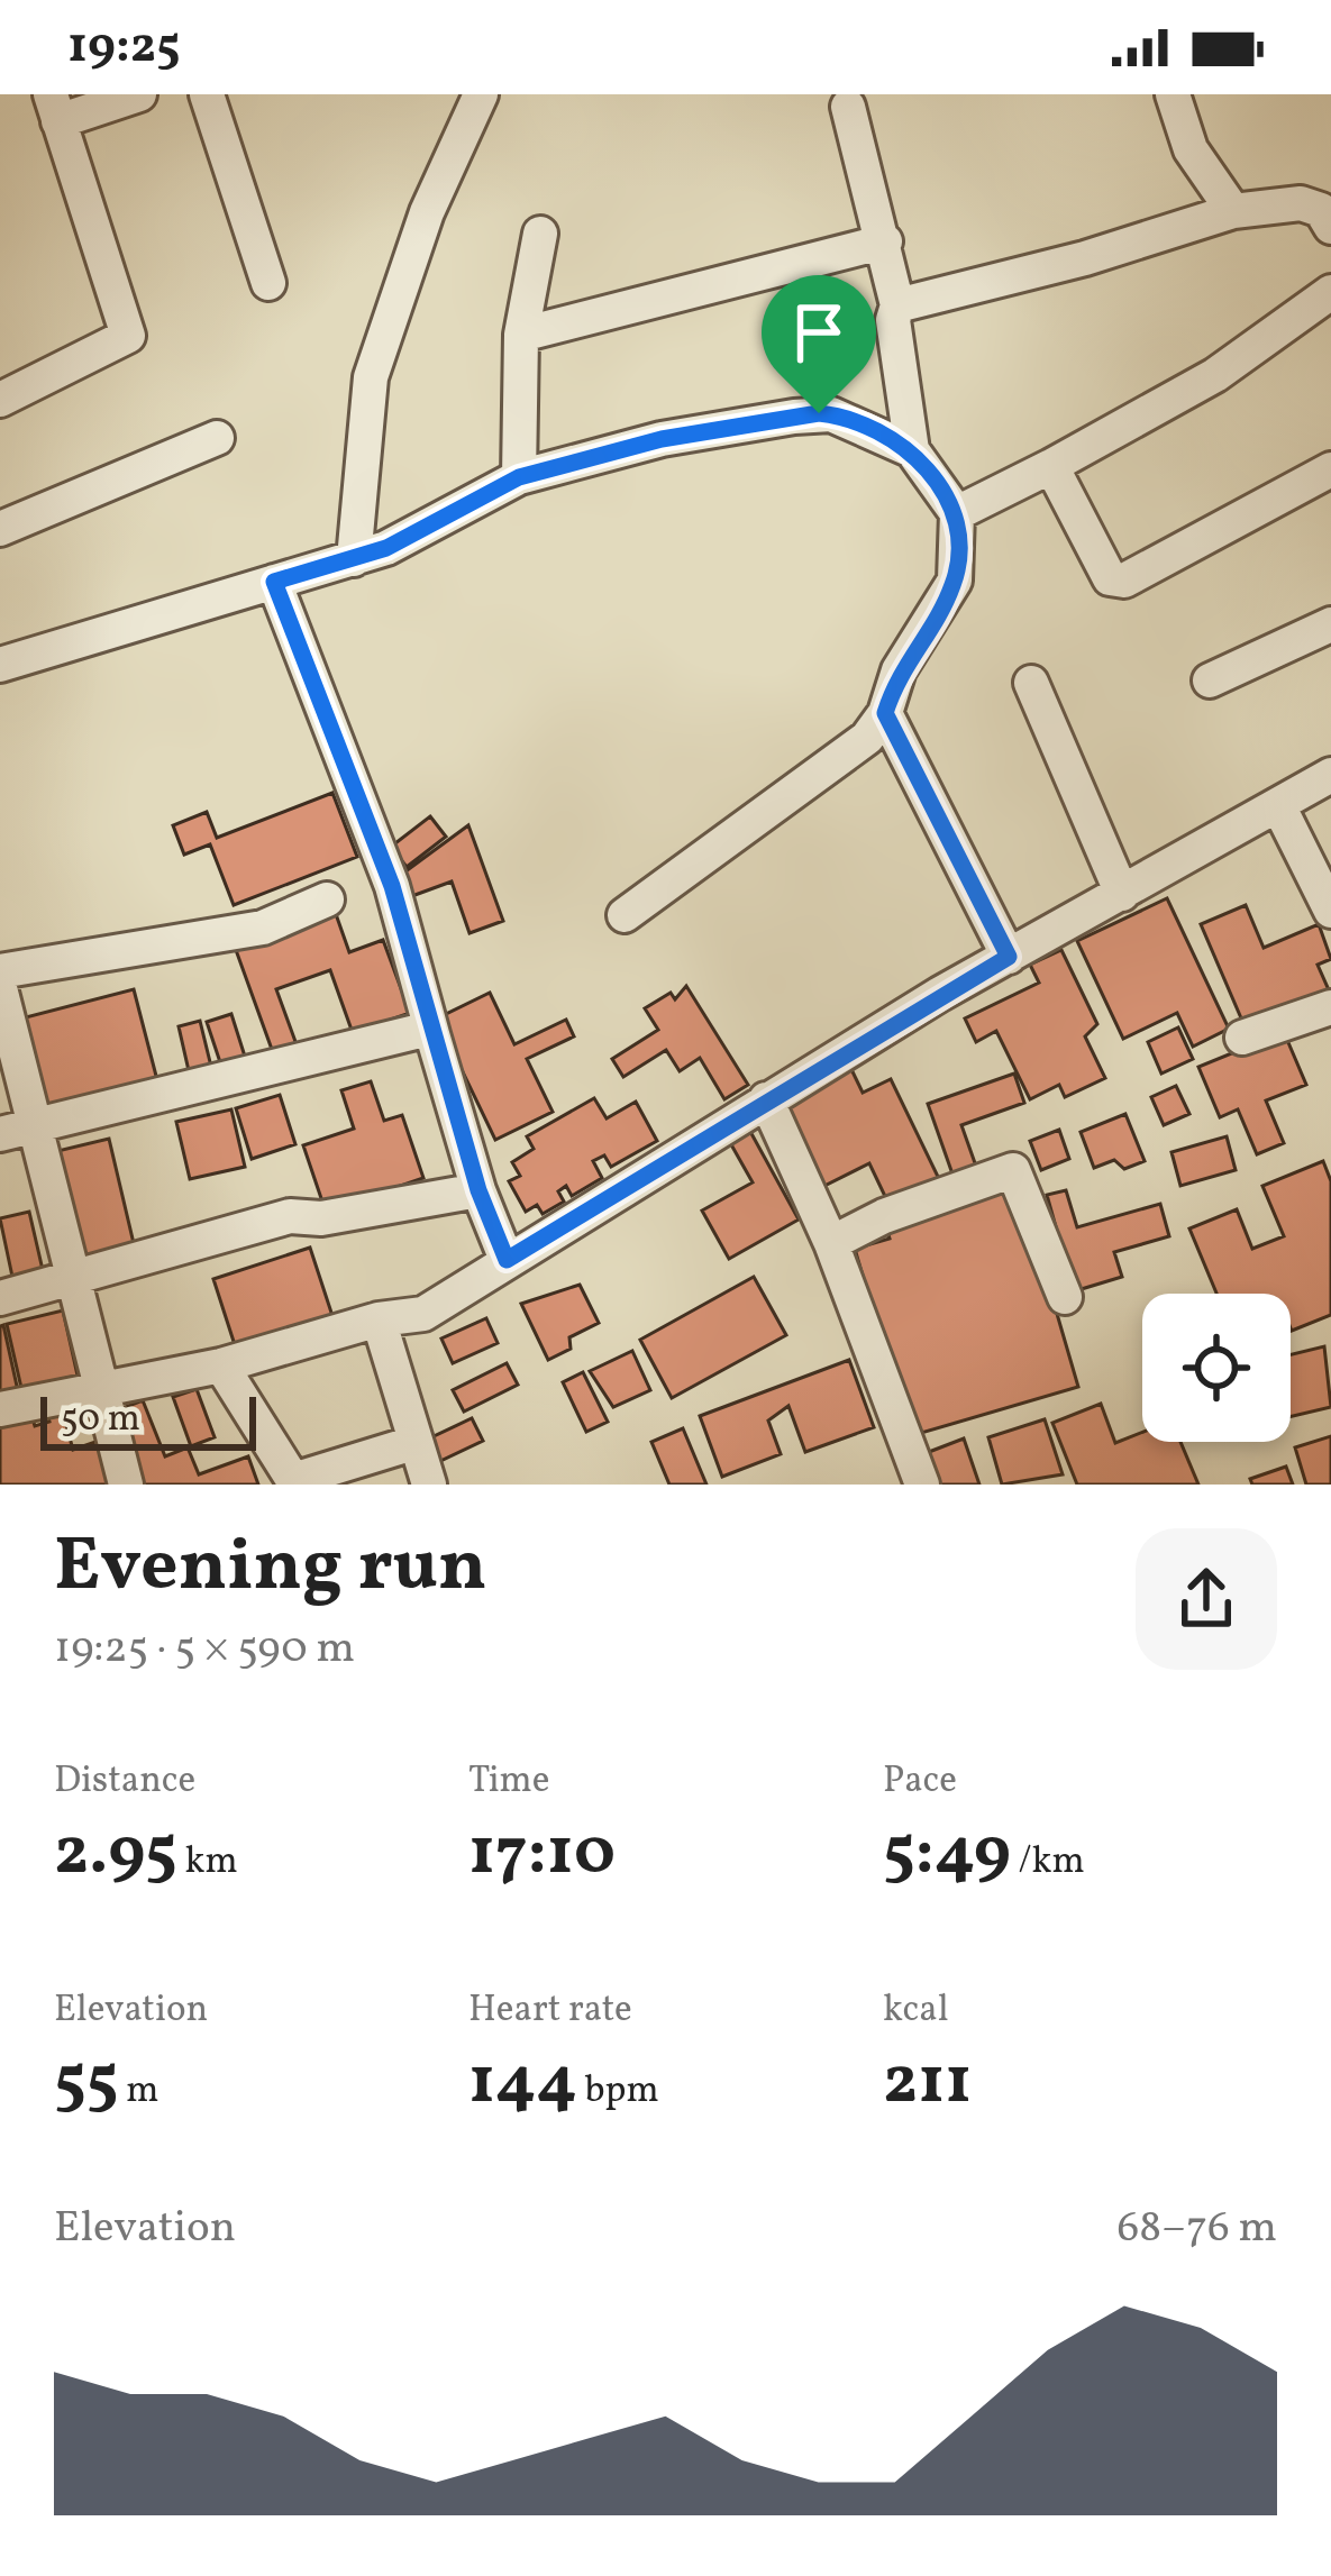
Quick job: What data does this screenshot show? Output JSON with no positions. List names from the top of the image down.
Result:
{
  "scale_bar": "50 m",
  "page": {
    "status": "19:25",
    "scale": "50 m",
    "heading": ["Evening run", "19:25 · 5 × 590 m"],
    "stats": [
      ["Distance", "2.95 km"],
      ["Time", "17:10"],
      ["Pace", "5:49 /km"],
      ["Elevation", "55 m"],
      ["Heart rate", "144 bpm"],
      ["kcal", "211"]
    ],
    "chart": ["Elevation", "68–76 m"]
  }
}
